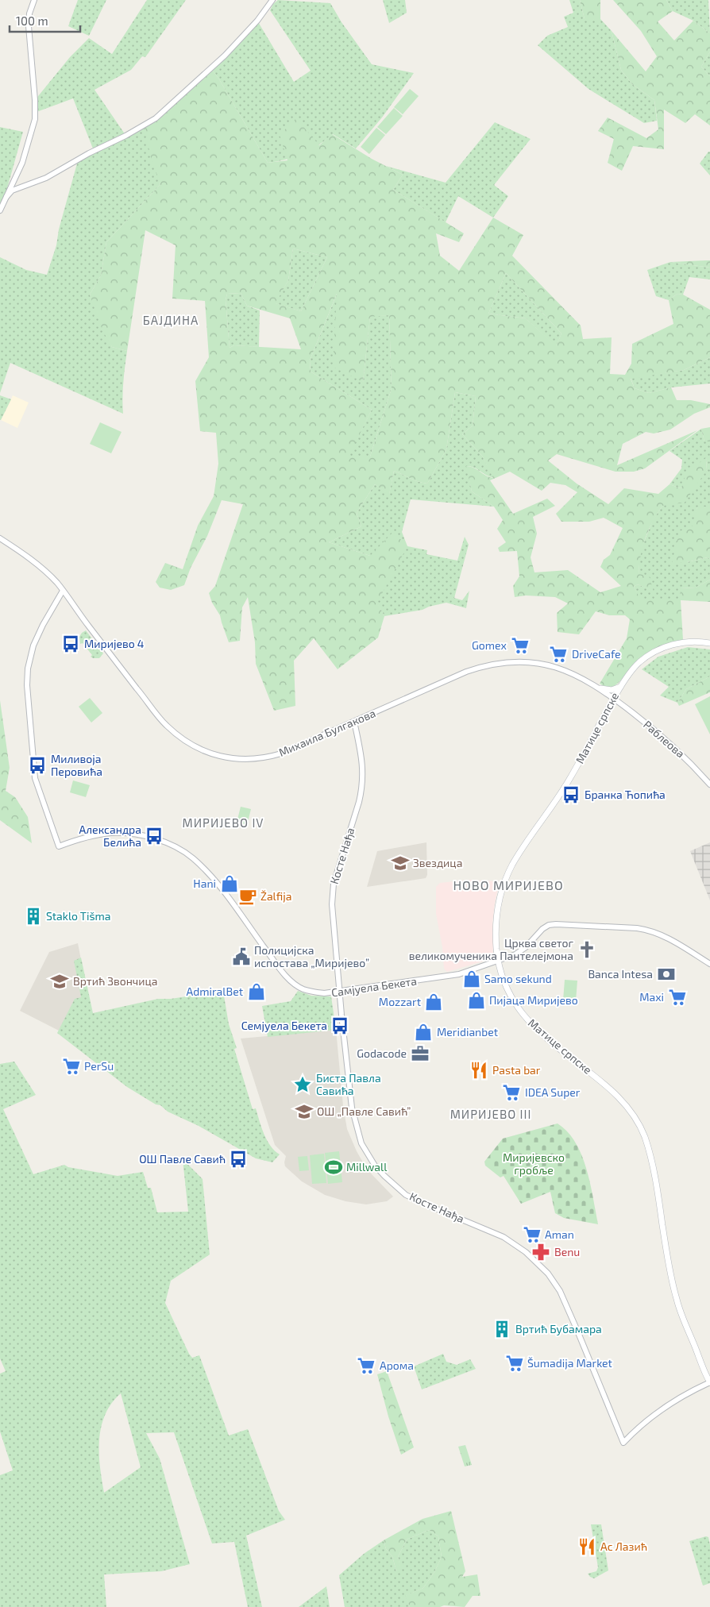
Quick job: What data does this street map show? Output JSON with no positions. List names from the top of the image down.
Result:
{
  "streets": {
    "main road": ["Матице српске"],
    "street": [
      "Михаила Булгакова",
      "Раблеова",
      "Косте Нађа",
      "Самјуела Бекета"
    ]
  },
  "crossings": [
    ["Матице српске", "Михаила Булгакова"],
    ["Матице српске", "Раблеова"],
    ["Матице српске", "Косте Нађа"],
    ["Матице српске", "Самјуела Бекета"],
    ["Михаила Булгакова", "Раблеова"],
    ["Михаила Булгакова", "Косте Нађа"],
    ["Михаила Булгакова", "Самјуела Бекета"],
    ["Косте Нађа", "Самјуела Бекета"]
  ],
  "districts": [
    "БАЈДИНА",
    "МИРИЈЕВО IV",
    "НОВО МИРИЈЕВО",
    "МИРИЈЕВО III"
  ],
  "parks": ["Миријевско гробље"],
  "places": {
    "bus stop": [
      "Миријево 4",
      "Миливоја Перовића",
      "Бранка Ћопића",
      "Александра Белића",
      "Семјуела Бекета",
      "ОШ Павле Савић"
    ],
    "supermarket": [
      "Gomex",
      "DriveCafe",
      "Maxi",
      "PerSu",
      "IDEA Super",
      "Aman",
      "Šumadija Market",
      "Арома"
    ],
    "school or university": ["Звездица", "Вртић Звончица", "ОШ „Павле Савић”"],
    "shop": [
      "Hani",
      "Samo sekund",
      "AdmiralBet",
      "Пијаца Миријево",
      "Mozzart",
      "Meridianbet"
    ],
    "cafe": ["Žalfija"],
    "building": ["Staklo Tišma", "Вртић Бубамара"],
    "church": ["Црква светог великомученика Пантелејмона"],
    "public building": ["Полицијска испостава „Миријево”"],
    "bank": ["Banca Intesa"],
    "office": ["Godacode"],
    "restaurant": ["Pasta bar", "Ас Лазић"],
    "place": ["Биста Павла Савића"],
    "sports": ["Millwall"],
    "pharmacy": ["Benu"]
  },
  "scale_bar": "100 m"
}
